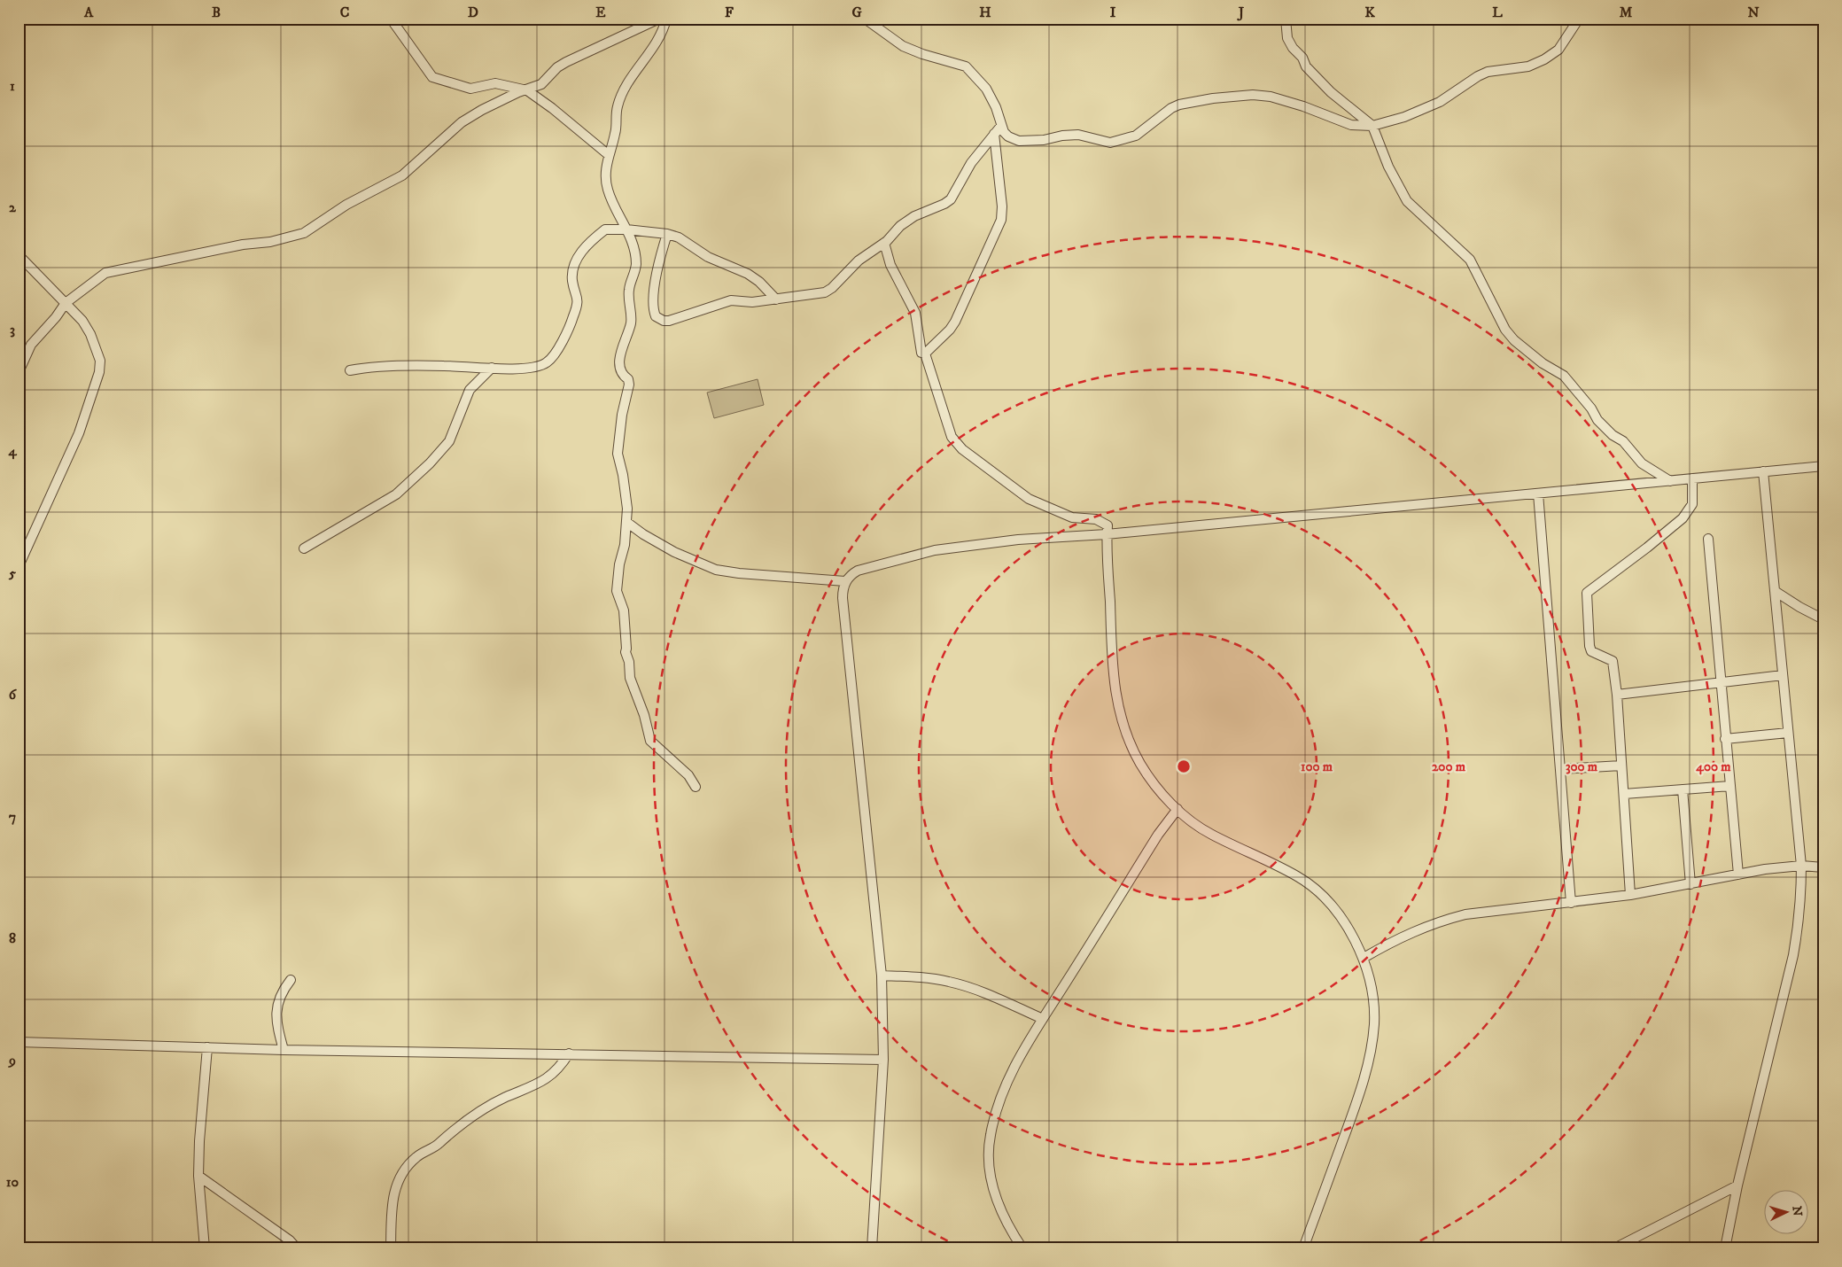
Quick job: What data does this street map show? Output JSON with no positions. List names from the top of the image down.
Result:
{
  "north": "right",
  "grid": {
    "columns": [
      "A",
      "B",
      "C",
      "D",
      "E",
      "F",
      "G",
      "H",
      "I",
      "J",
      "K",
      "L",
      "M",
      "N"
    ],
    "rows": [
      "1",
      "2",
      "3",
      "4",
      "5",
      "6",
      "7",
      "8",
      "9",
      "10"
    ]
  },
  "rings": [
    "100 m",
    "200 m",
    "300 m",
    "400 m"
  ]
}
